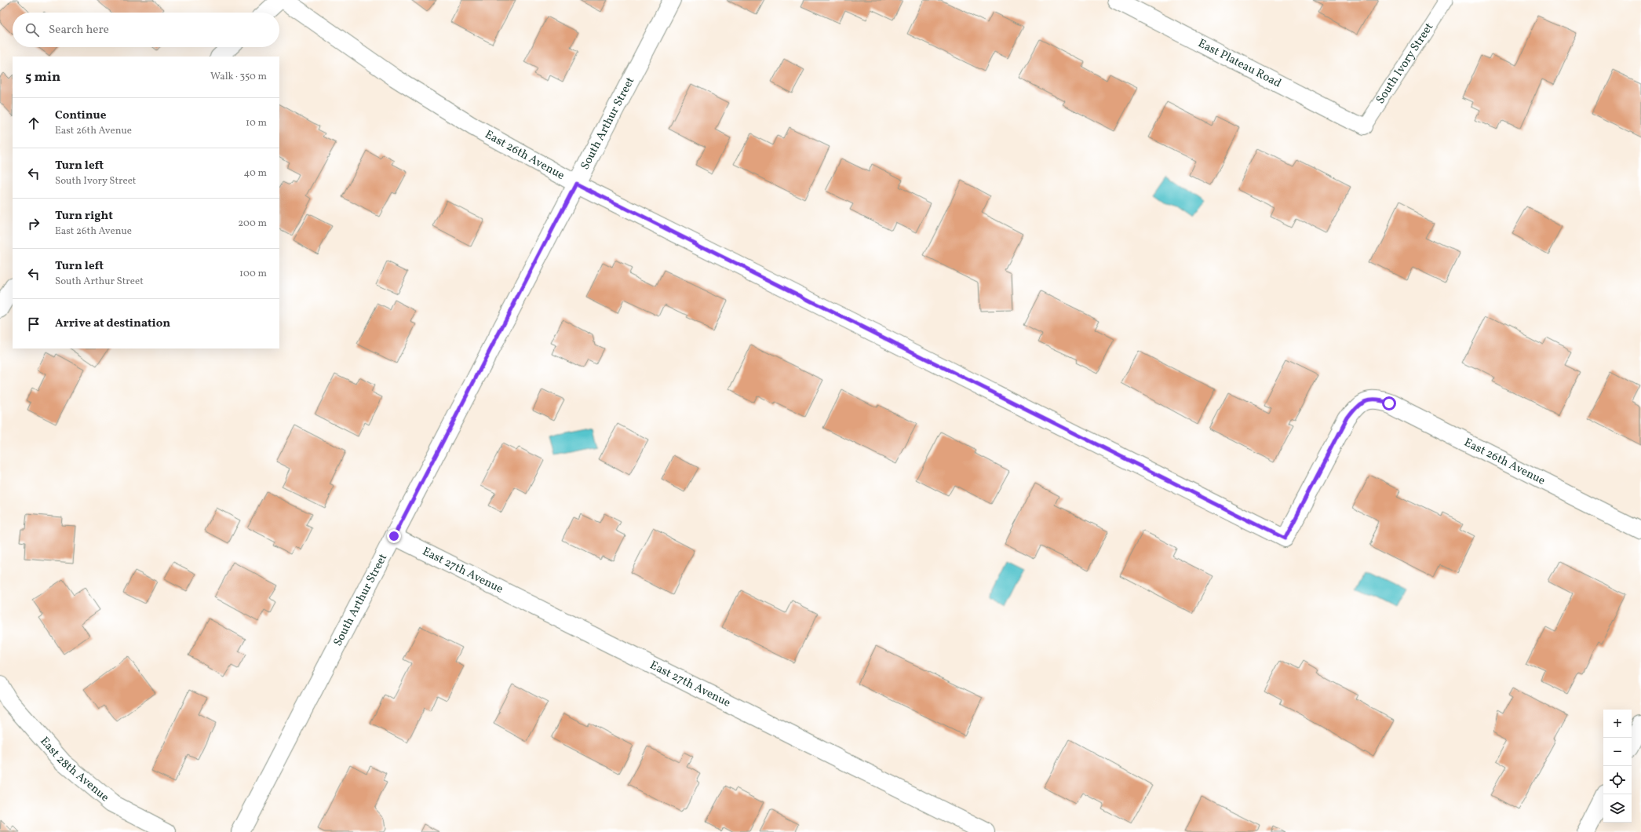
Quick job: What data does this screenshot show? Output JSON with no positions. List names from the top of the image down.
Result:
{
  "streets": {
    "street": [
      "East Plateau Road",
      "South Arthur Street",
      "East 26th Avenue",
      "East 27th Avenue",
      "East 28th Avenue"
    ],
    "lane": ["South Ivory Street"]
  },
  "crossings": [
    ["East Plateau Road", "South Ivory Street"],
    ["South Arthur Street", "East 26th Avenue"],
    ["South Arthur Street", "East 27th Avenue"]
  ],
  "page": {
    "search": "Search here",
    "heading": ["5 min", "Walk · 350 m"],
    "list": [
      ["Continue", "East 26th Avenue", "10 m"],
      ["Turn left", "South Ivory Street", "40 m"],
      ["Turn right", "East 26th Avenue", "200 m"],
      ["Turn left", "South Arthur Street", "100 m"],
      "Arrive at destination"
    ],
    "map_buttons": ["+", "−"]
  }
}
